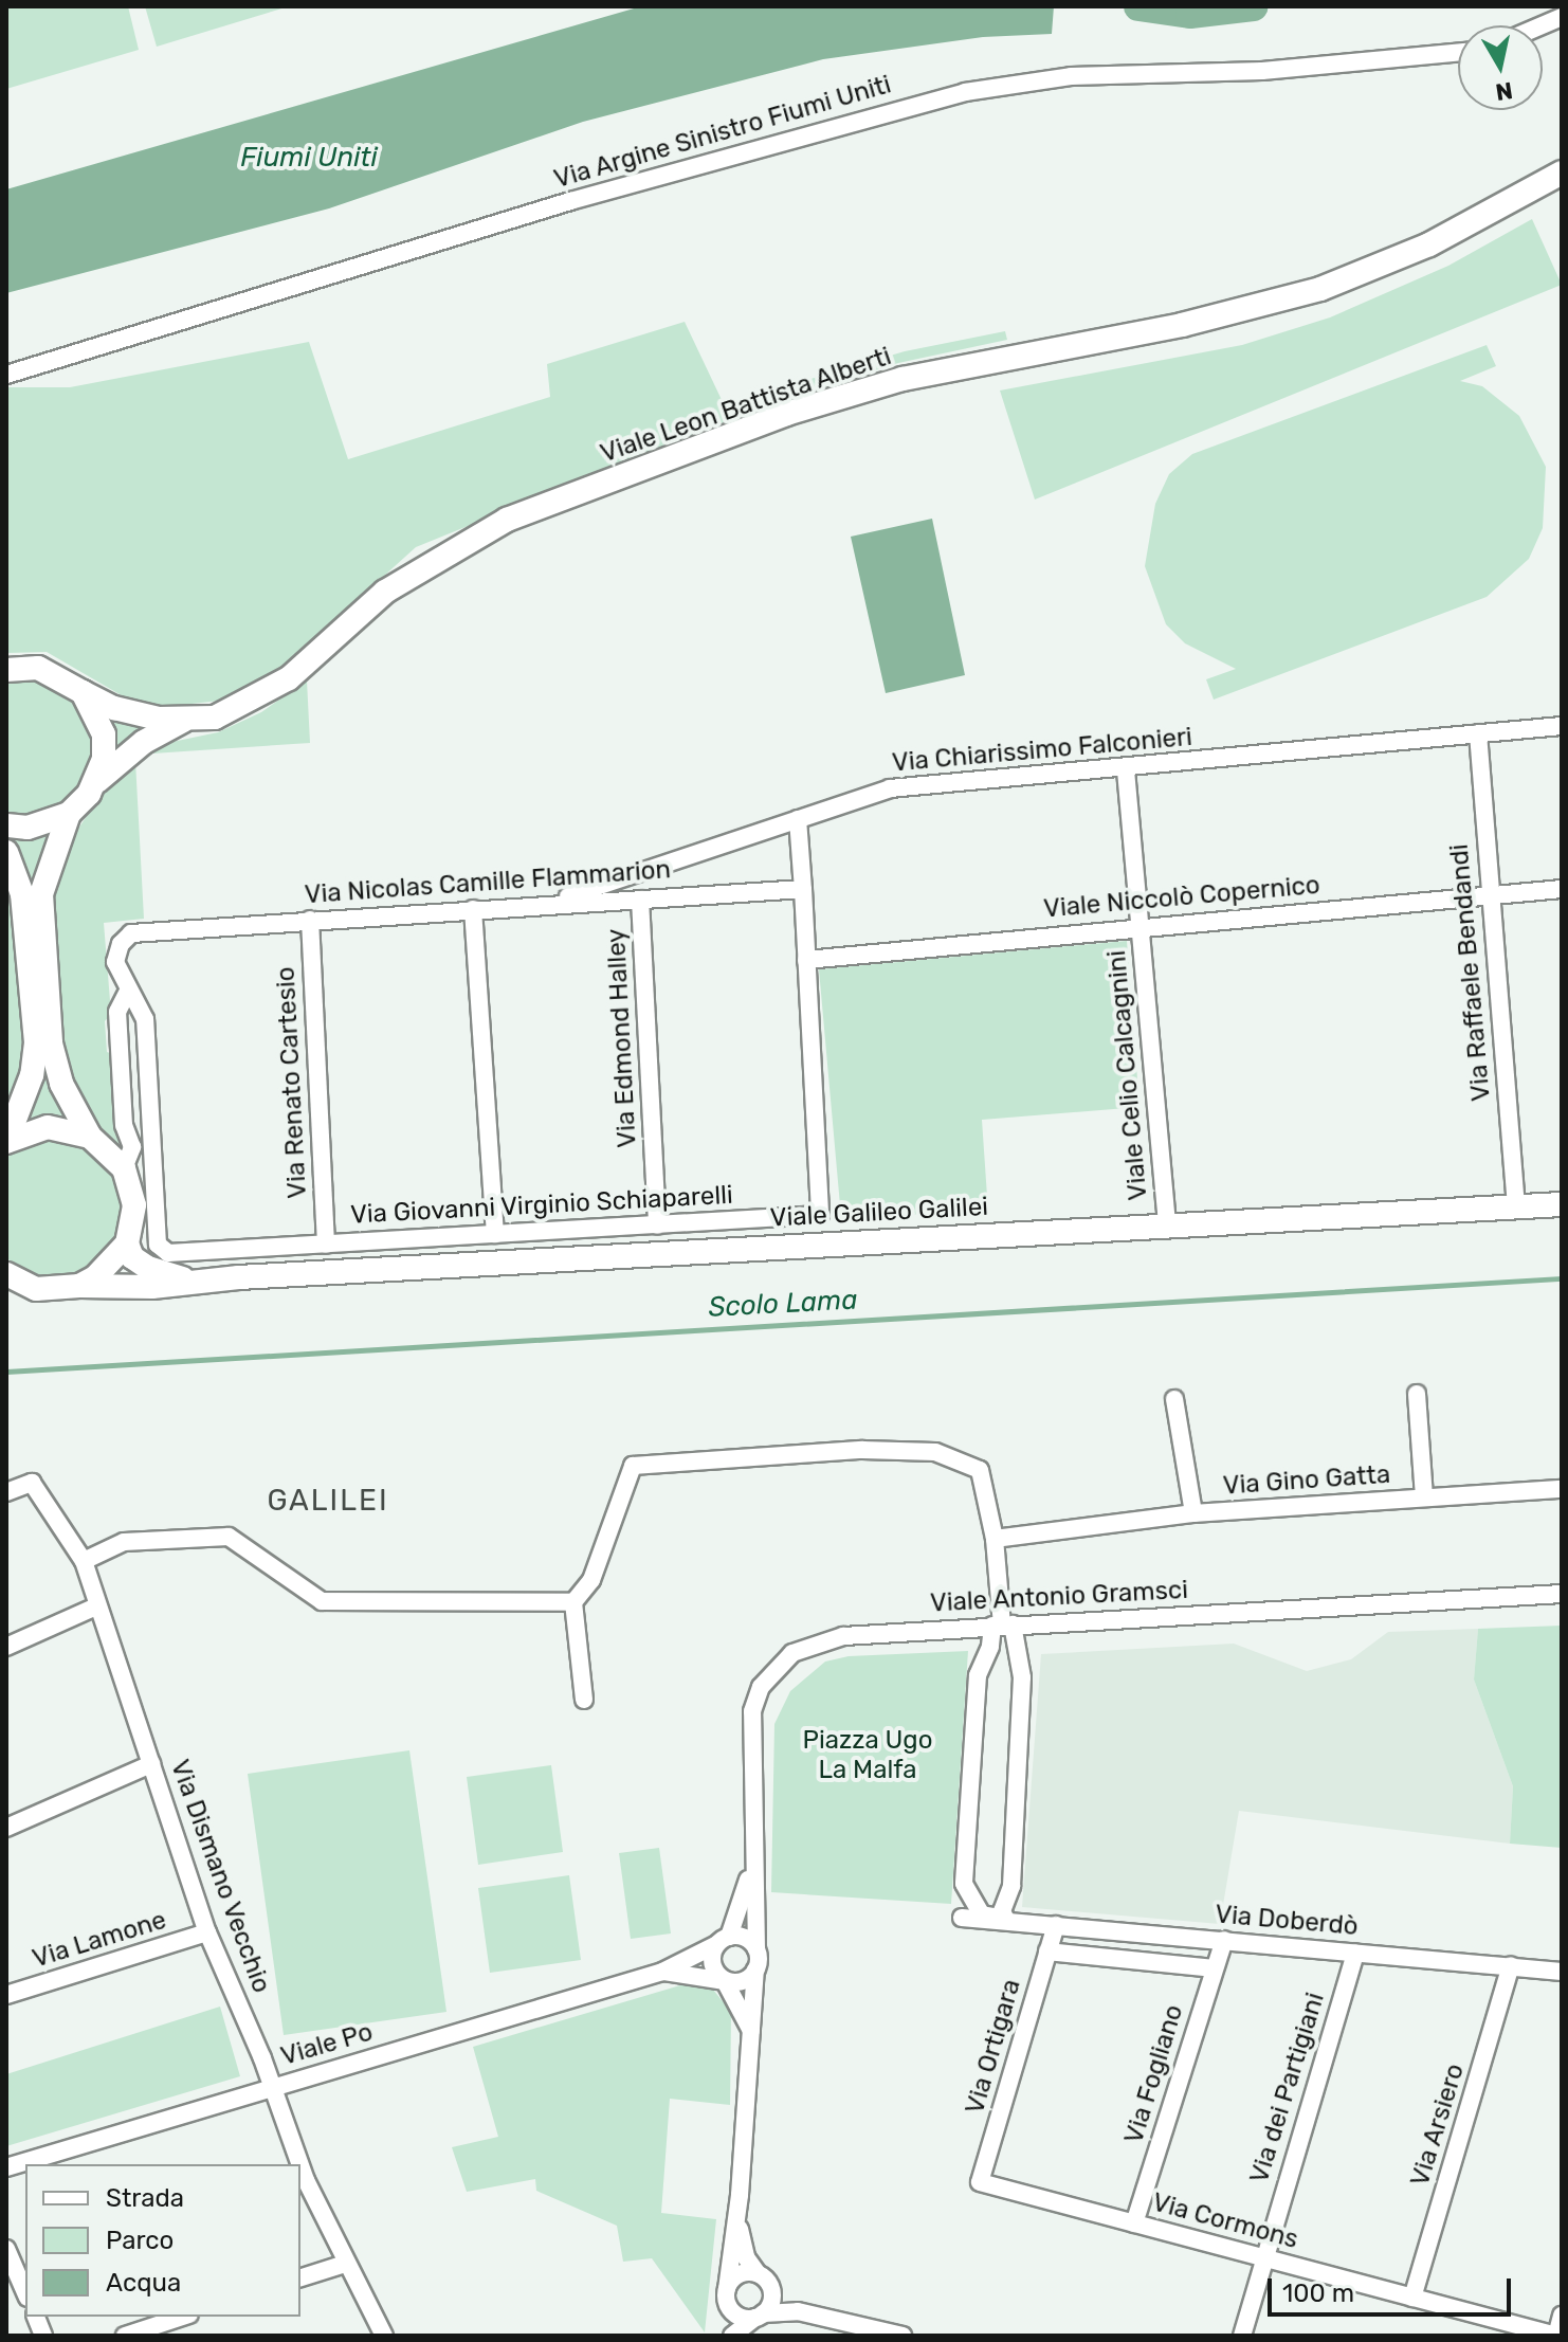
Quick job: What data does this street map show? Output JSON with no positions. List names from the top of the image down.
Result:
{
  "streets": {
    "main road": ["Viale Leon Battista Alberti", "Viale Galileo Galilei"],
    "street": [
      "Via Argine Sinistro Fiumi Uniti",
      "Via Chiarissimo Falconieri",
      "Via Nicolas Camille Flammarion",
      "Viale Niccolò Copernico",
      "Via Raffaele Bendandi",
      "Via Edmond Halley",
      "Viale Celio Calcagnini",
      "Via Renato Cartesio",
      "Via Giovanni Virginio Schiaparelli",
      "Via Gino Gatta",
      "Viale Antonio Gramsci",
      "Via Dismano Vecchio",
      "Via Doberdò",
      "Via Lamone",
      "Viale Po",
      "Via Ortigara",
      "Via Fogliano",
      "Via dei Partigiani",
      "Via Arsiero",
      "Via Cormons"
    ]
  },
  "crossings": [
    ["Via Chiarissimo Falconieri", "Via Nicolas Camille Flammarion"],
    ["Via Chiarissimo Falconieri", "Via Raffaele Bendandi"],
    ["Via Chiarissimo Falconieri", "Viale Celio Calcagnini"],
    ["Via Chiarissimo Falconieri", "Via Giovanni Virginio Schiaparelli"],
    ["Via Nicolas Camille Flammarion", "Via Edmond Halley"],
    ["Via Nicolas Camille Flammarion", "Via Renato Cartesio"],
    ["Via Nicolas Camille Flammarion", "Via Giovanni Virginio Schiaparelli"],
    ["Viale Niccolò Copernico", "Via Raffaele Bendandi"],
    ["Viale Niccolò Copernico", "Viale Celio Calcagnini"],
    ["Viale Niccolò Copernico", "Via Giovanni Virginio Schiaparelli"],
    ["Via Raffaele Bendandi", "Viale Galileo Galilei"],
    ["Via Edmond Halley", "Via Giovanni Virginio Schiaparelli"],
    ["Viale Celio Calcagnini", "Viale Galileo Galilei"],
    ["Via Renato Cartesio", "Via Giovanni Virginio Schiaparelli"],
    ["Viale Antonio Gramsci", "Viale Po"],
    ["Via Dismano Vecchio", "Via Lamone"],
    ["Via Dismano Vecchio", "Viale Po"],
    ["Via Doberdò", "Via Ortigara"],
    ["Via Doberdò", "Via Fogliano"],
    ["Via Doberdò", "Via dei Partigiani"],
    ["Via Doberdò", "Via Arsiero"],
    ["Via Ortigara", "Via Cormons"],
    ["Via Fogliano", "Via Cormons"],
    ["Via dei Partigiani", "Via Cormons"],
    ["Via Arsiero", "Via Cormons"]
  ],
  "districts": ["GALILEI"],
  "water": ["Fiumi Uniti", "Scolo Lama"],
  "parks": ["Piazza Ugo La Malfa"],
  "legend": ["Strada", "Parco", "Acqua"],
  "scale_bar": "100 m",
  "north": "bottom"
}
